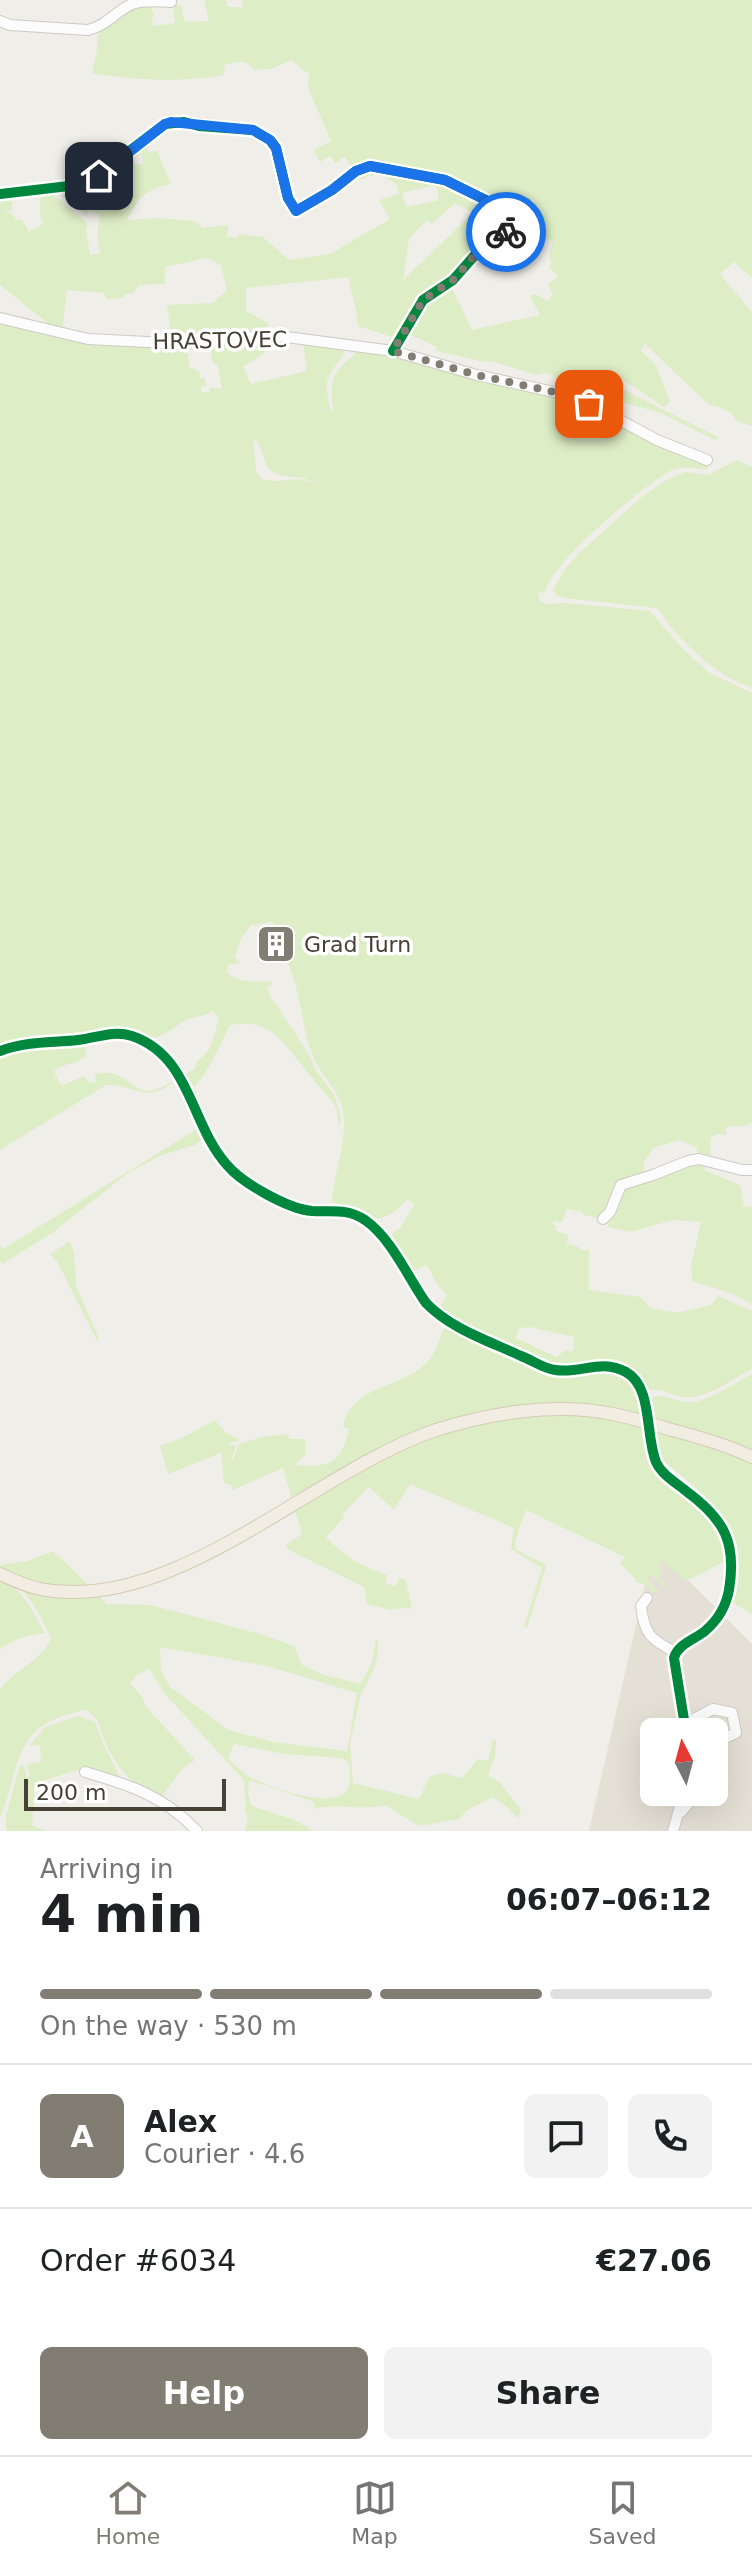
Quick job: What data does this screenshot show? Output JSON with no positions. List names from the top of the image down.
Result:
{
  "streets": {
    "street": ["HRASTOVEC"]
  },
  "places": {
    "building": ["Grad Turn"]
  },
  "scale_bar": "200 m",
  "north": "top",
  "page": {
    "scale": "200 m",
    "heading": ["4 min", "Arriving in", "06:07–06:12"],
    "panel": [
      "Alex",
      "Courier · 4.6",
      "Order #6034",
      "€27.06"
    ],
    "bar": "On the way · 530 m",
    "round": "A",
    "buttons": ["Help", "Share"],
    "tabs": ["Home", "Map", "Saved"]
  }
}
